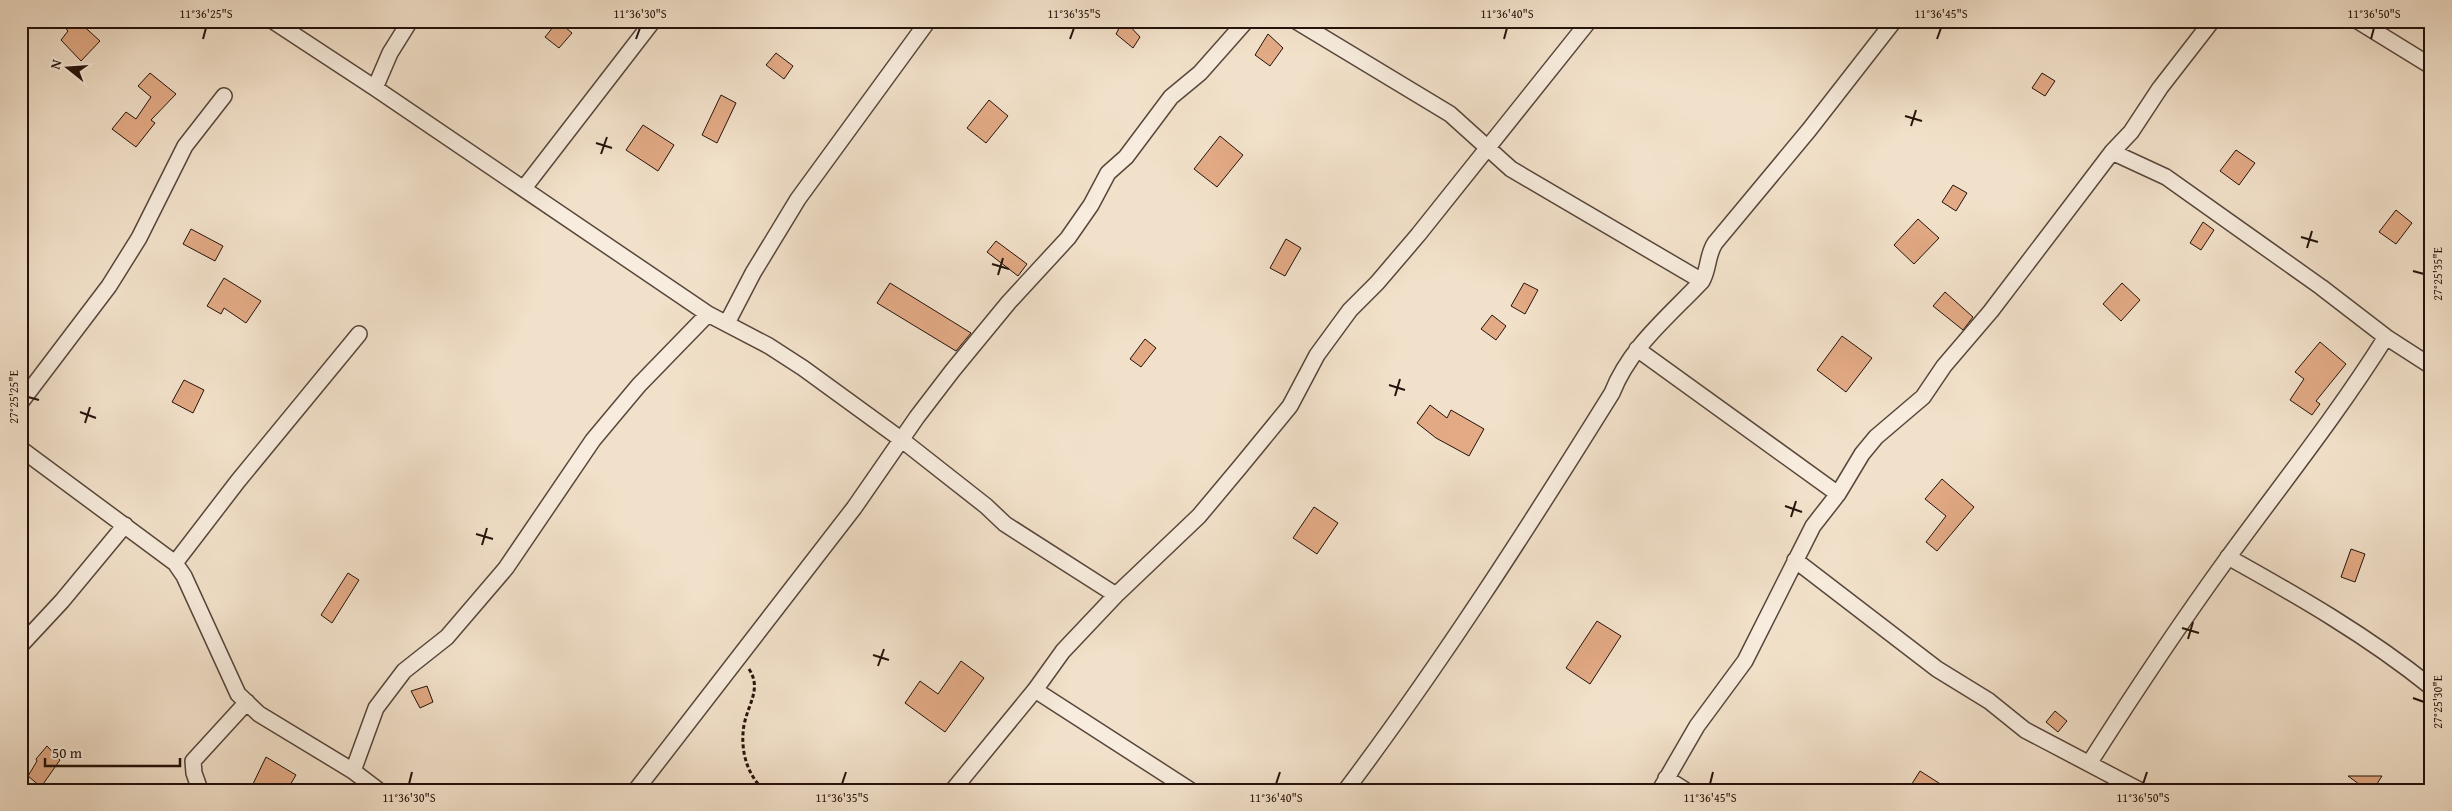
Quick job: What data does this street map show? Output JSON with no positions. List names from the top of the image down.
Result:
{
  "scale_bar": "50 m",
  "north": "left",
  "coordinates": [
    "11°36'25\"S",
    "11°36'30\"S",
    "11°36'35\"S",
    "11°36'40\"S",
    "11°36'45\"S",
    "11°36'50\"S",
    "27°25'35\"E",
    "27°25'25\"E",
    "27°25'30\"E"
  ]
}
